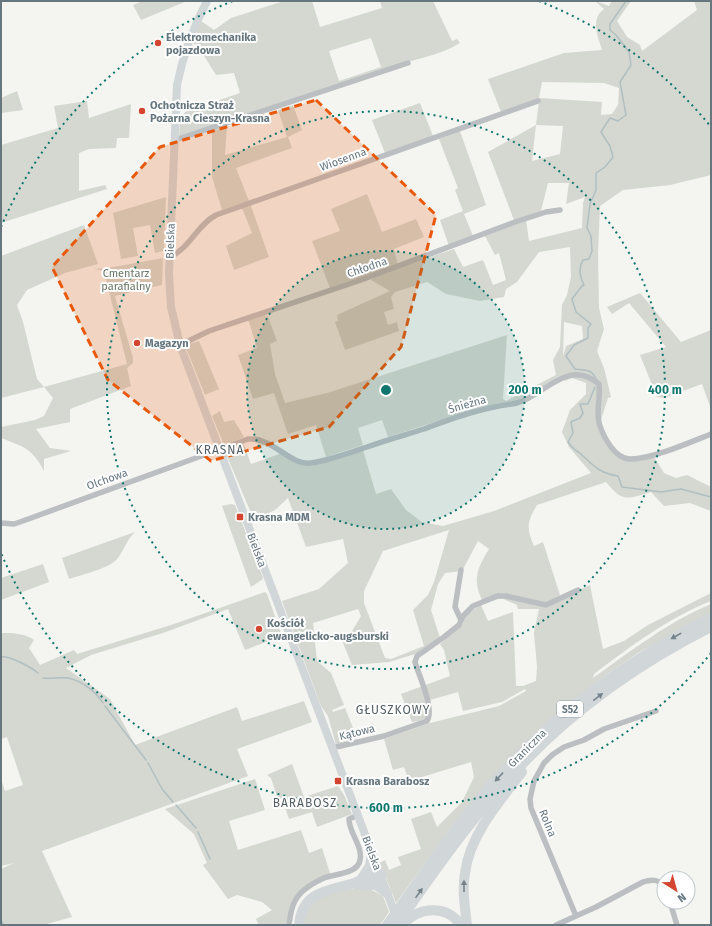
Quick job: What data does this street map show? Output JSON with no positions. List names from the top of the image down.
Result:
{
  "streets": {
    "highway": ["S52", "Graniczna"],
    "street": [
      "Wiosenna",
      "Bielska",
      "Chłodna",
      "Śnieżna",
      "Olchowa",
      "Kątowa",
      "Rolna"
    ]
  },
  "crossings": [
    ["Wiosenna", "Bielska"],
    ["Bielska", "Chłodna"],
    ["Bielska", "Śnieżna"],
    ["Bielska", "Olchowa"],
    ["Bielska", "Kątowa"],
    ["Bielska", "Graniczna"],
    ["Śnieżna", "Olchowa"]
  ],
  "districts": ["KRASNA", "GŁUSZKOWY", "BARABOSZ"],
  "parks": ["Cmentarz parafialny"],
  "places": {
    "other": [
      "Elektromechanika pojazdowa",
      "Ochotnicza Straż Pożarna Cieszyn-Krasna",
      "Magazyn",
      "Kościół ewangelicko-augsburski"
    ],
    "transit": ["Krasna MDM", "Krasna Barabosz"]
  },
  "north": "bottom right",
  "rings": ["200 m", "400 m", "600 m"]
}
